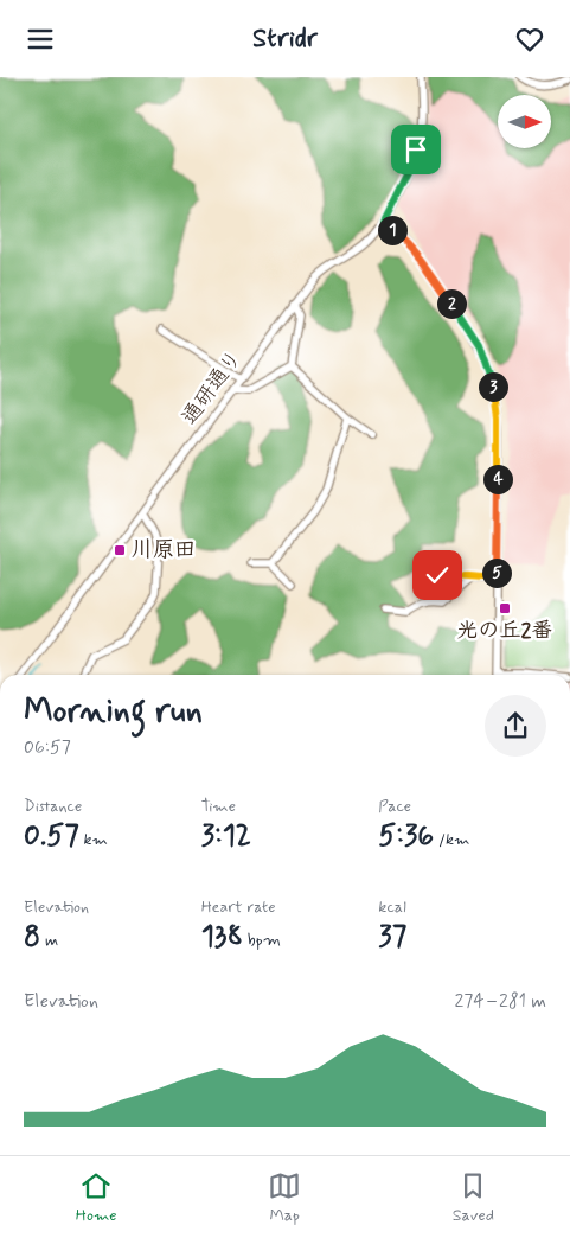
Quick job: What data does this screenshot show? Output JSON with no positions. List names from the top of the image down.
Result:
{
  "streets": {
    "street": ["通研通り"]
  },
  "places": {
    "transit": ["川原田", "光の丘2番"]
  },
  "north": "right",
  "page": {
    "header": "Stridr",
    "pins": [
      "1",
      "2",
      "3",
      "4",
      "5"
    ],
    "heading": ["Morning run", "06:57"],
    "stats": [
      ["Distance", "0.57 km"],
      ["Time", "3:12"],
      ["Pace", "5:36 /km"],
      ["Elevation", "8 m"],
      ["Heart rate", "138 bpm"],
      ["kcal", "37"]
    ],
    "chart": ["Elevation", "274–281 m"],
    "tabs": ["Home", "Map", "Saved"]
  }
}
